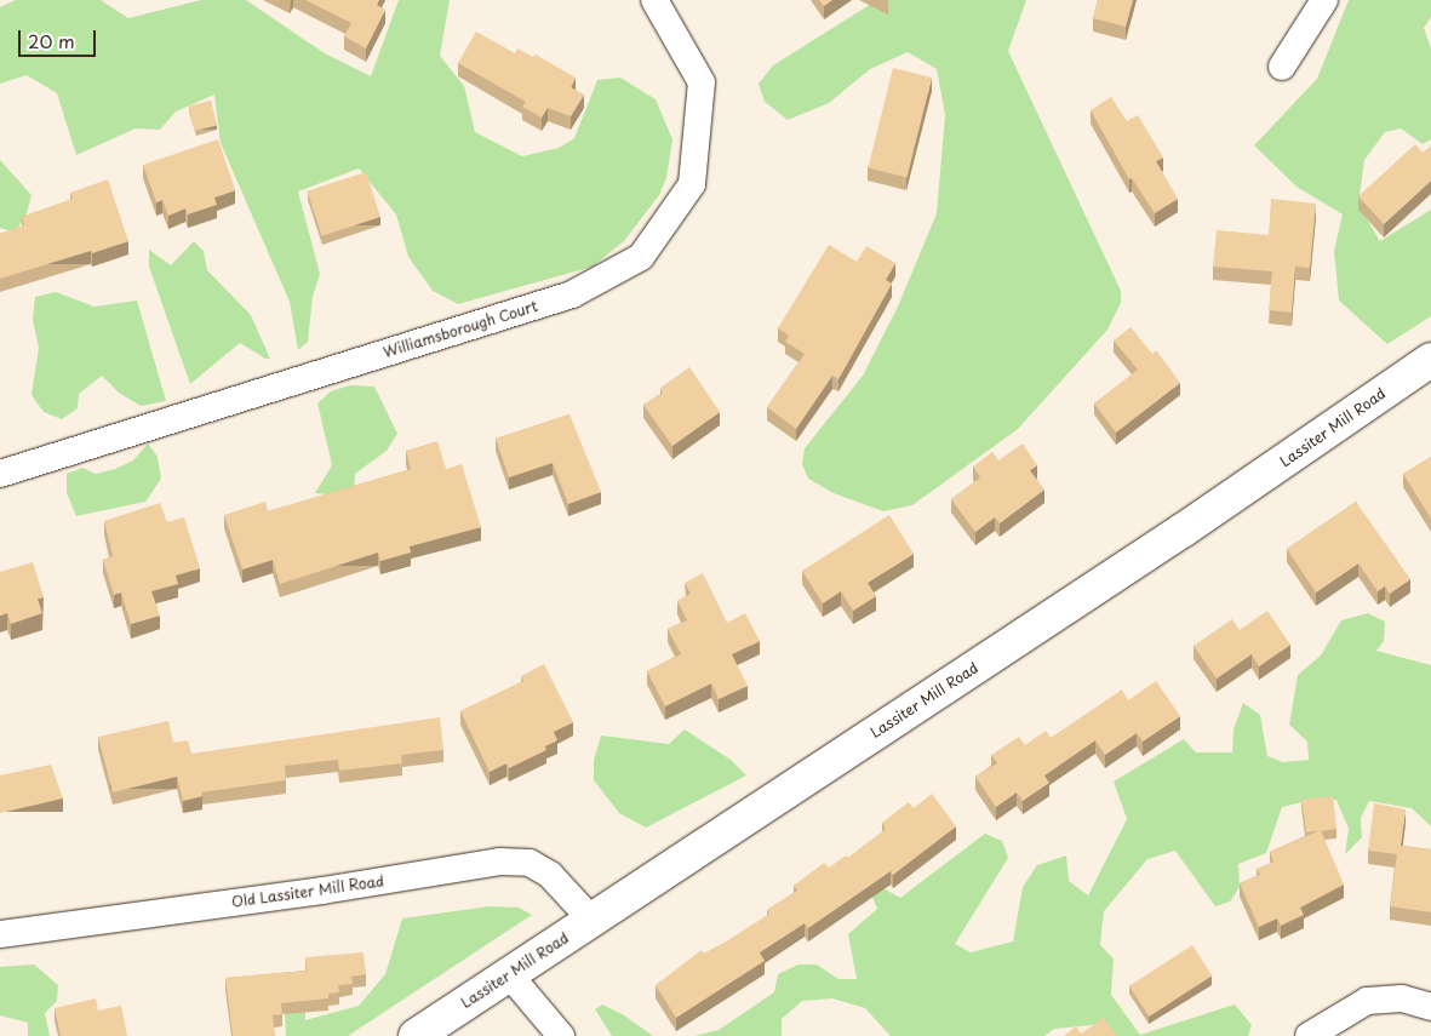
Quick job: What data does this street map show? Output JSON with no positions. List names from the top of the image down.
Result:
{
  "streets": {
    "main road": ["Lassiter Mill Road"],
    "street": ["Williamsborough Court", "Old Lassiter Mill Road"]
  },
  "crossings": [
    ["Lassiter Mill Road", "Old Lassiter Mill Road"]
  ],
  "scale_bar": "20 m"
}
